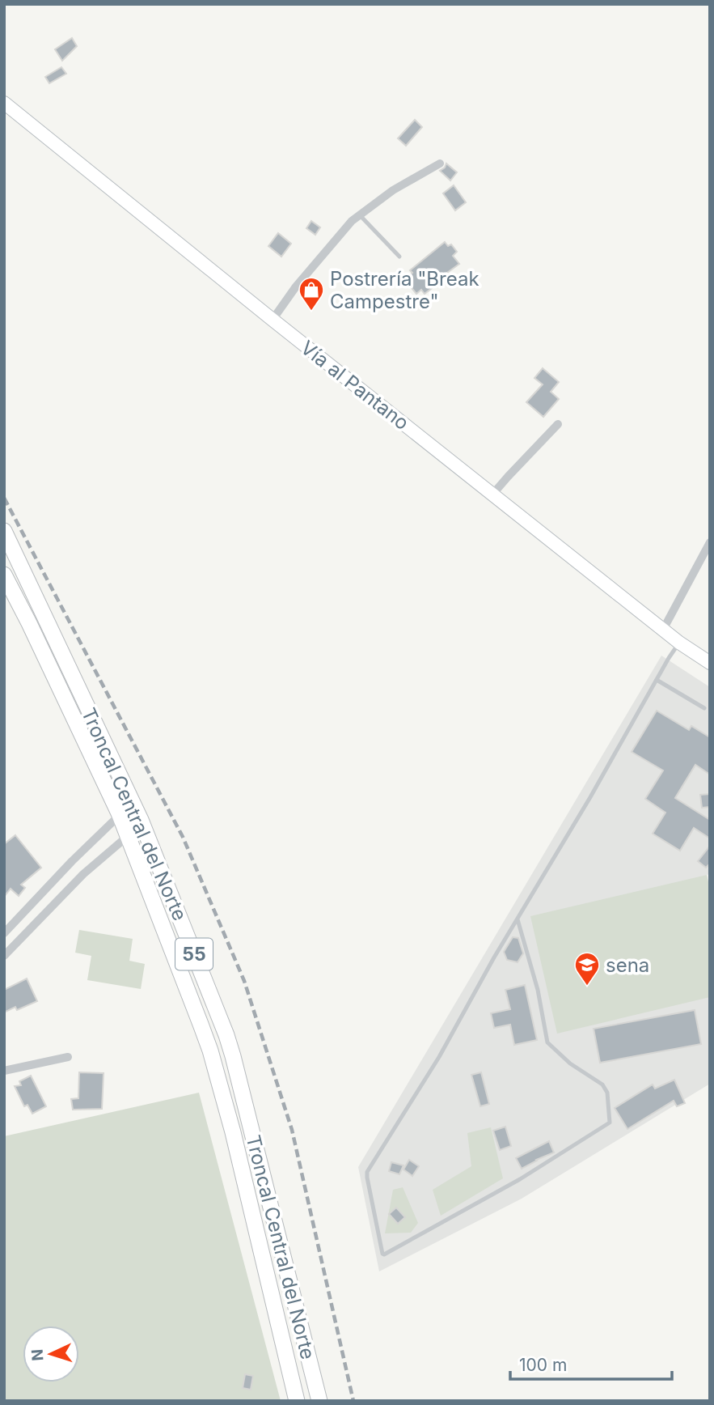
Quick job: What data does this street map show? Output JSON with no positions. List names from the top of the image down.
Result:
{
  "streets": {
    "highway": ["Troncal Central del Norte", "55"],
    "main road": ["Vía al Pantano"]
  },
  "places": {
    "shop": ["Postrería \"Break Campestre\""],
    "school or university": ["sena"]
  },
  "scale_bar": "100 m",
  "north": "left"
}
